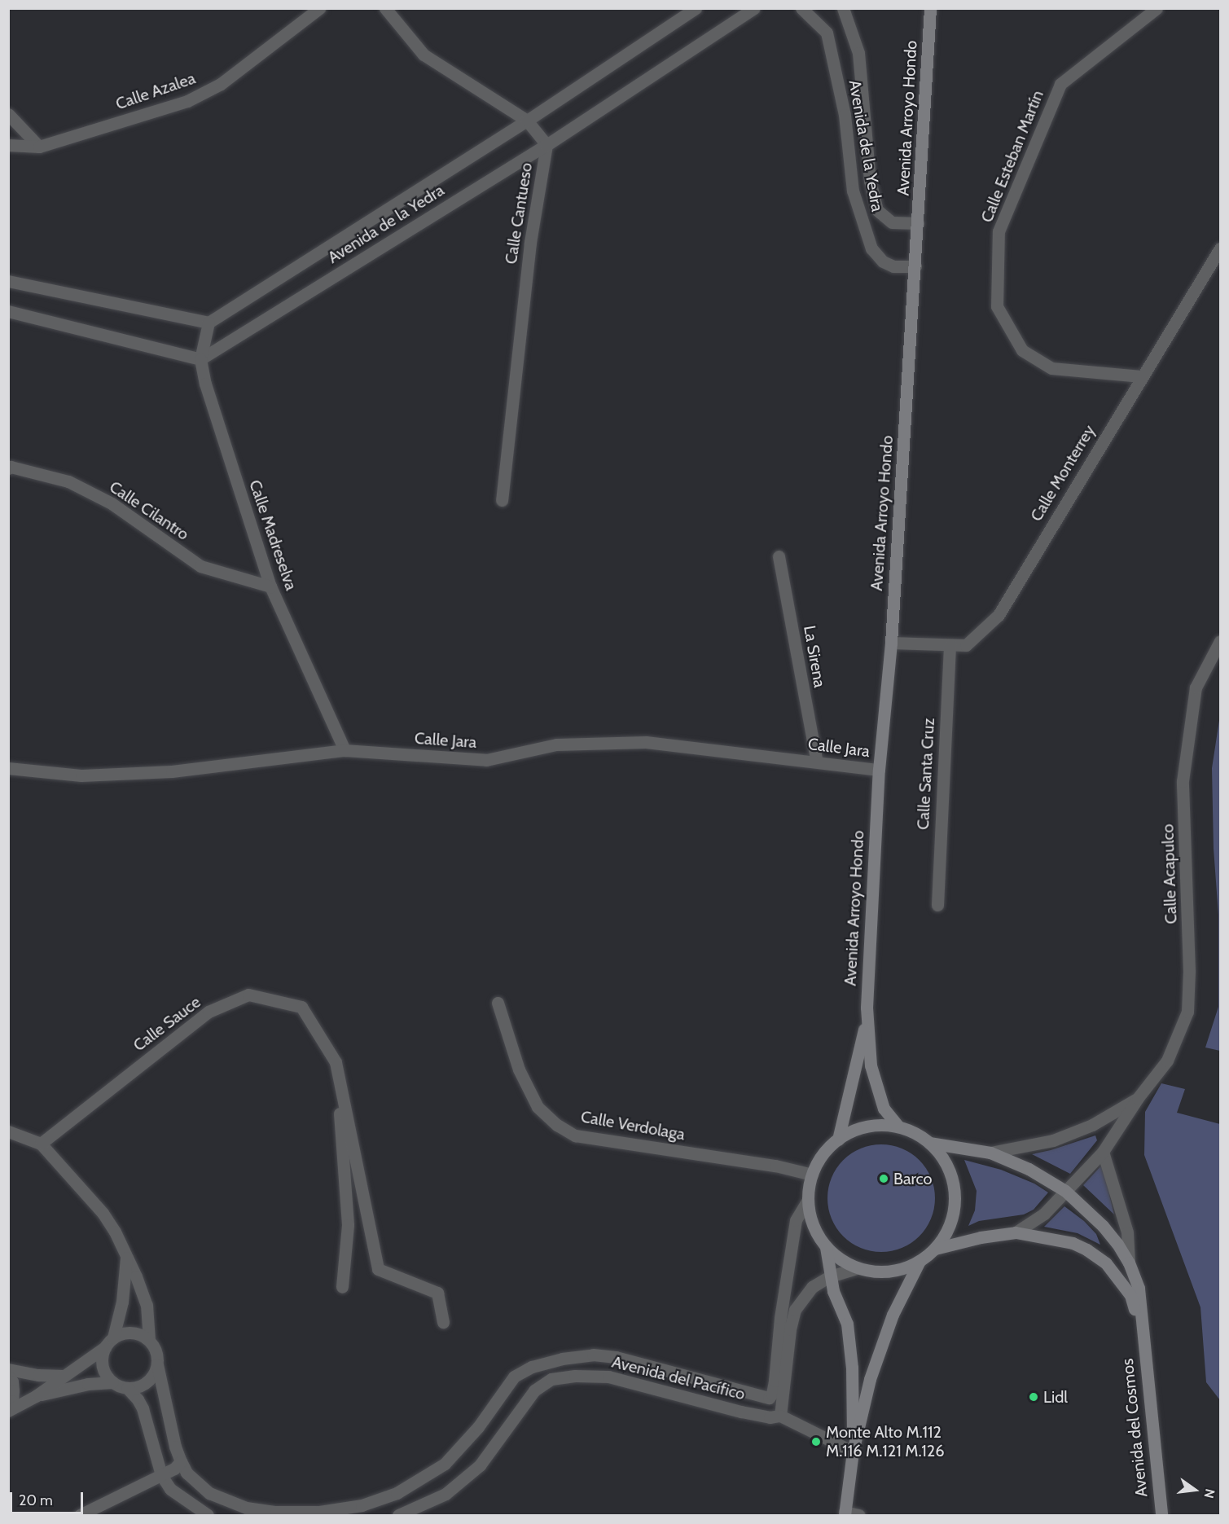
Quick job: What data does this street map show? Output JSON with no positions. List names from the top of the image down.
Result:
{
  "streets": {
    "main road": ["Avenida Arroyo Hondo", "Avenida del Cosmos"],
    "street": [
      "Calle Azalea",
      "Avenida de la Yedra",
      "Calle Esteban Martín",
      "Calle Cantueso",
      "Calle Monterrey",
      "Calle Cilantro",
      "Calle Madreselva",
      "La Sirena",
      "Calle Jara",
      "Calle Santa Cruz",
      "Calle Acapulco",
      "Calle Sauce",
      "Calle Verdolaga",
      "Avenida del Pacífico"
    ]
  },
  "crossings": [
    ["Avenida Arroyo Hondo", "Avenida de la Yedra"],
    ["Avenida Arroyo Hondo", "Calle Monterrey"],
    ["Avenida Arroyo Hondo", "Calle Jara"],
    ["Avenida Arroyo Hondo", "Calle Verdolaga"],
    ["Avenida de la Yedra", "Calle Cantueso"],
    ["Avenida de la Yedra", "Calle Madreselva"],
    ["Calle Esteban Martín", "Calle Monterrey"],
    ["Calle Monterrey", "Calle Santa Cruz"],
    ["Calle Cilantro", "Calle Madreselva"],
    ["Calle Madreselva", "Calle Jara"],
    ["La Sirena", "Calle Jara"]
  ],
  "places": ["Barco", "Lidl", "Monte Alto M.112 M.116 M.121 M.126"],
  "scale_bar": "20 m",
  "north": "right"
}
